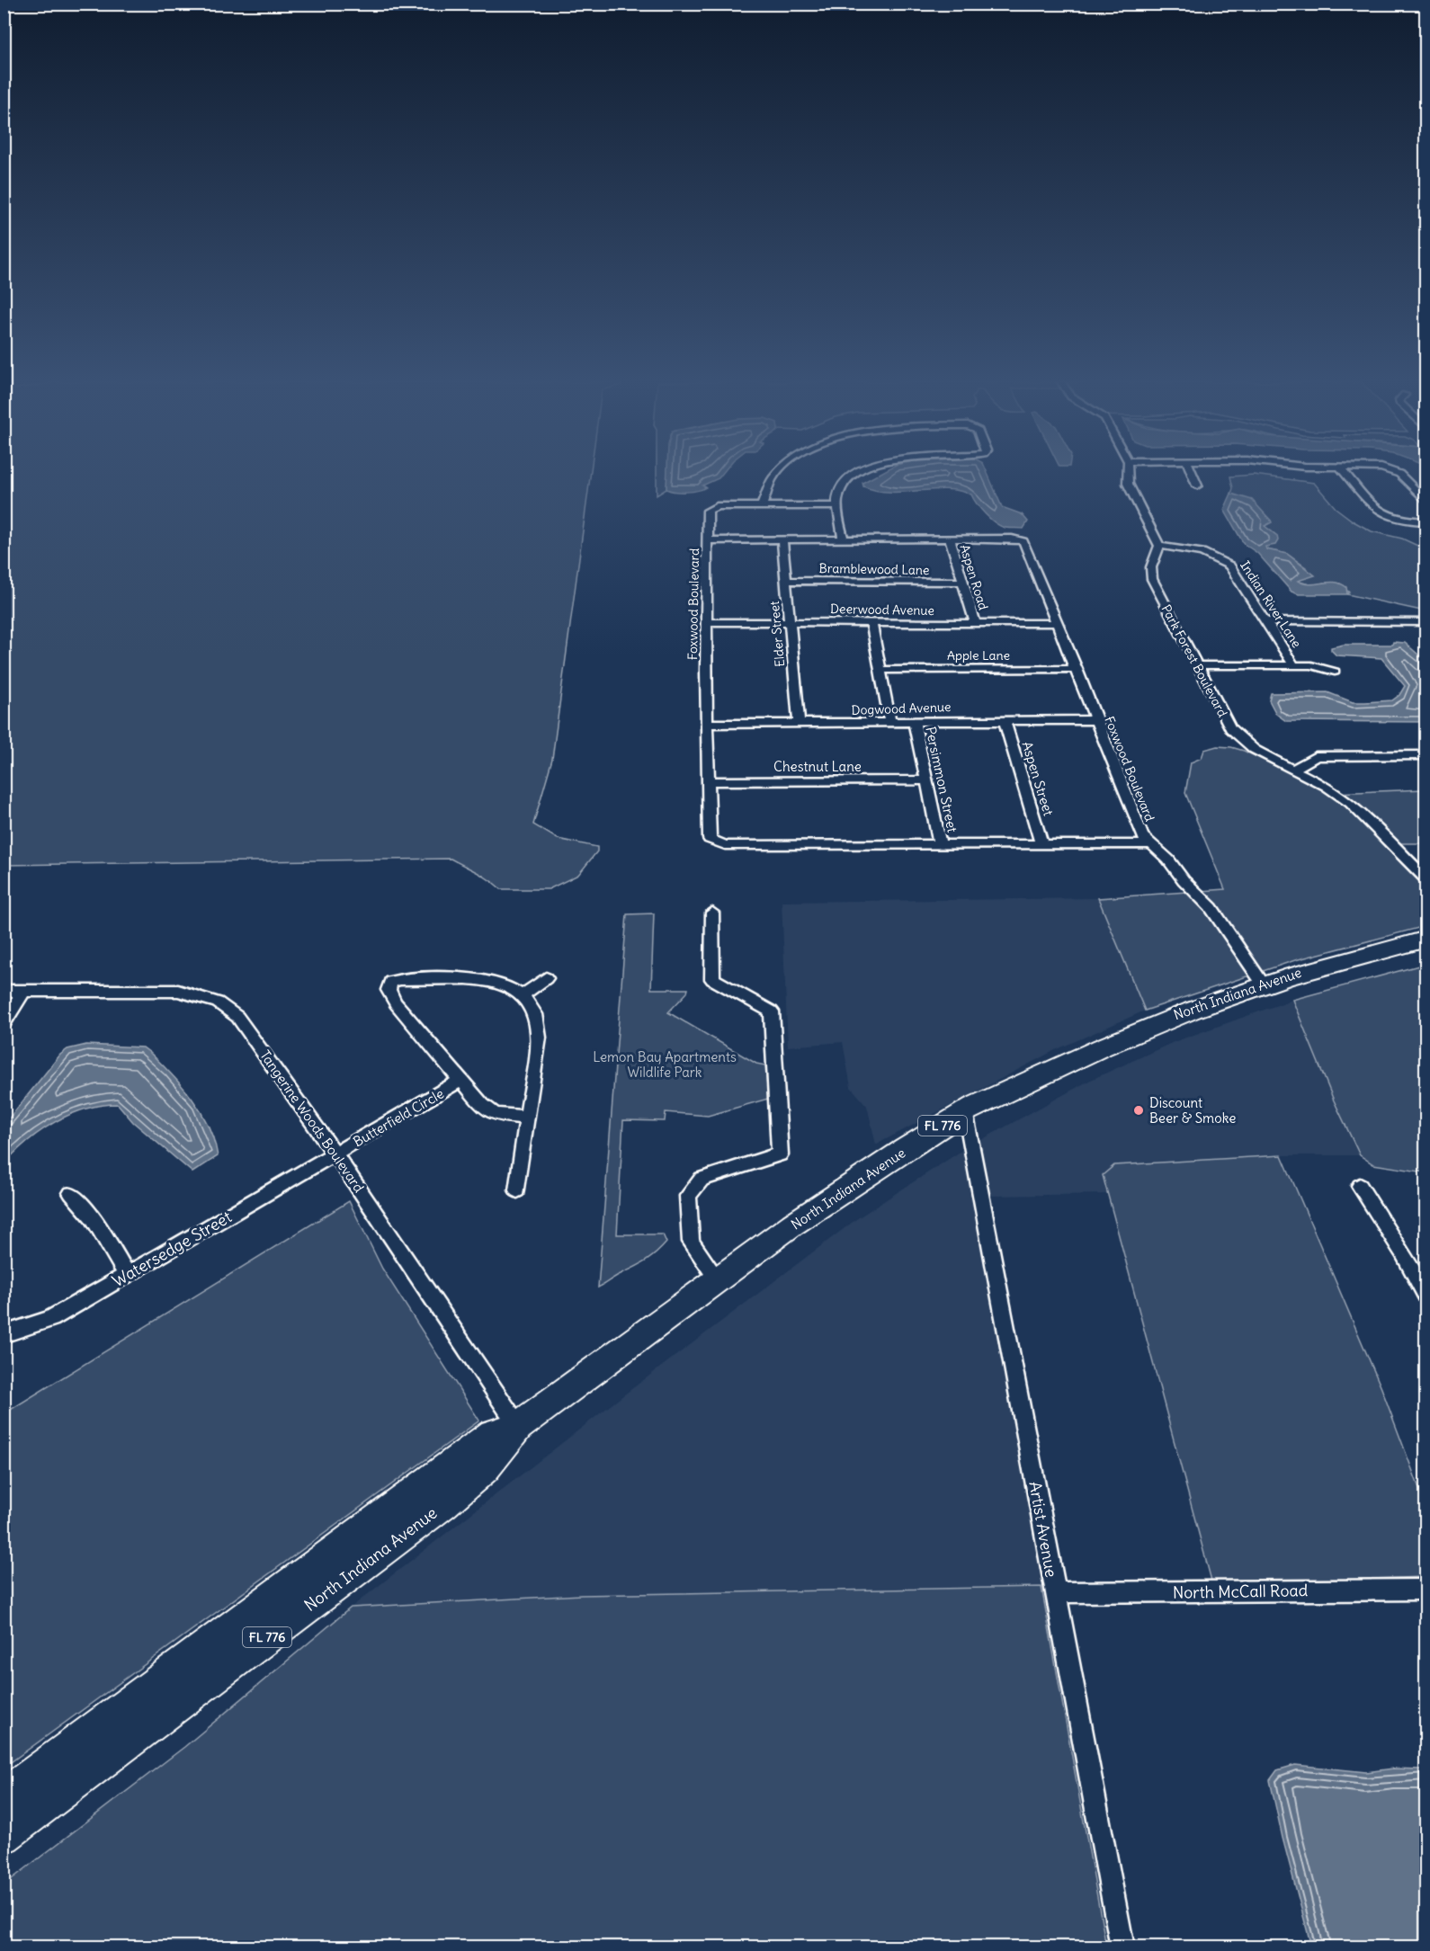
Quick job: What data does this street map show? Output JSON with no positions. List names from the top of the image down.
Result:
{
  "streets": {
    "main road": ["North Indiana Avenue", "FL 776"],
    "street": [
      "Bramblewood Lane",
      "Aspen Road",
      "Foxwood Boulevard",
      "Indian River Lane",
      "Deerwood Avenue",
      "Elder Street",
      "Apple Lane",
      "Park Forest Boulevard",
      "Dogwood Avenue",
      "Chestnut Lane",
      "Aspen Street",
      "Persimmon Street",
      "Butterfield Circle",
      "Tangerine Woods Boulevard",
      "Watersedge Street",
      "Artist Avenue",
      "North McCall Road"
    ]
  },
  "crossings": [
    ["Bramblewood Lane", "Aspen Road"],
    ["Bramblewood Lane", "Elder Street"],
    ["Aspen Road", "Foxwood Boulevard"],
    ["Aspen Road", "Deerwood Avenue"],
    ["Foxwood Boulevard", "Deerwood Avenue"],
    ["Foxwood Boulevard", "Elder Street"],
    ["Foxwood Boulevard", "Apple Lane"],
    ["Foxwood Boulevard", "Dogwood Avenue"],
    ["Foxwood Boulevard", "Chestnut Lane"],
    ["Foxwood Boulevard", "Aspen Street"],
    ["Foxwood Boulevard", "Persimmon Street"],
    ["Foxwood Boulevard", "North Indiana Avenue"],
    ["Indian River Lane", "Park Forest Boulevard"],
    ["Deerwood Avenue", "Elder Street"],
    ["Elder Street", "Dogwood Avenue"],
    ["Dogwood Avenue", "Aspen Street"],
    ["Dogwood Avenue", "Persimmon Street"],
    ["Chestnut Lane", "Persimmon Street"],
    ["North Indiana Avenue", "Tangerine Woods Boulevard"],
    ["North Indiana Avenue", "Artist Avenue"],
    ["Butterfield Circle", "Tangerine Woods Boulevard"],
    ["Butterfield Circle", "Watersedge Street"],
    ["Tangerine Woods Boulevard", "Watersedge Street"],
    ["Artist Avenue", "North McCall Road"]
  ],
  "parks": ["Lemon Bay Apartments Wildlife Park"],
  "places": ["Discount Beer & Smoke"]
}
